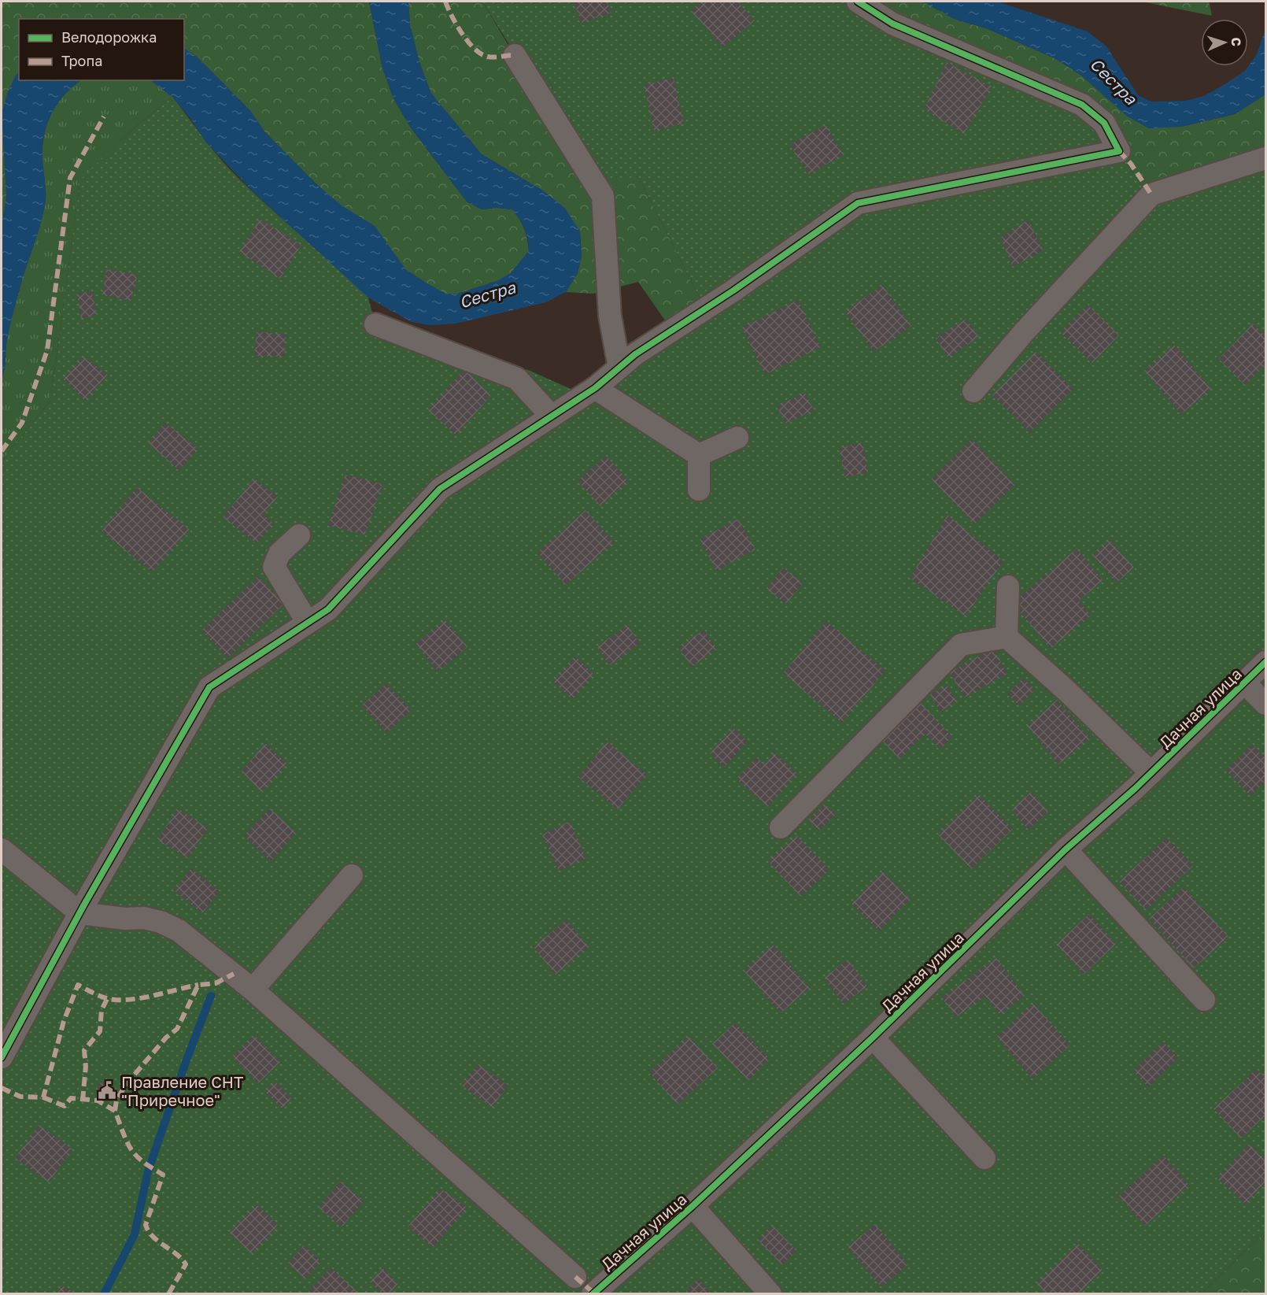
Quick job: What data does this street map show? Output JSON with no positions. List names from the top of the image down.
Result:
{
  "streets": {
    "street": ["Дачная улица"]
  },
  "water": ["Сестра"],
  "places": {
    "public building": ["Правление СНТ \"Приречное\""]
  },
  "legend": ["Велодорожка", "Тропа"],
  "north": "right"
}
